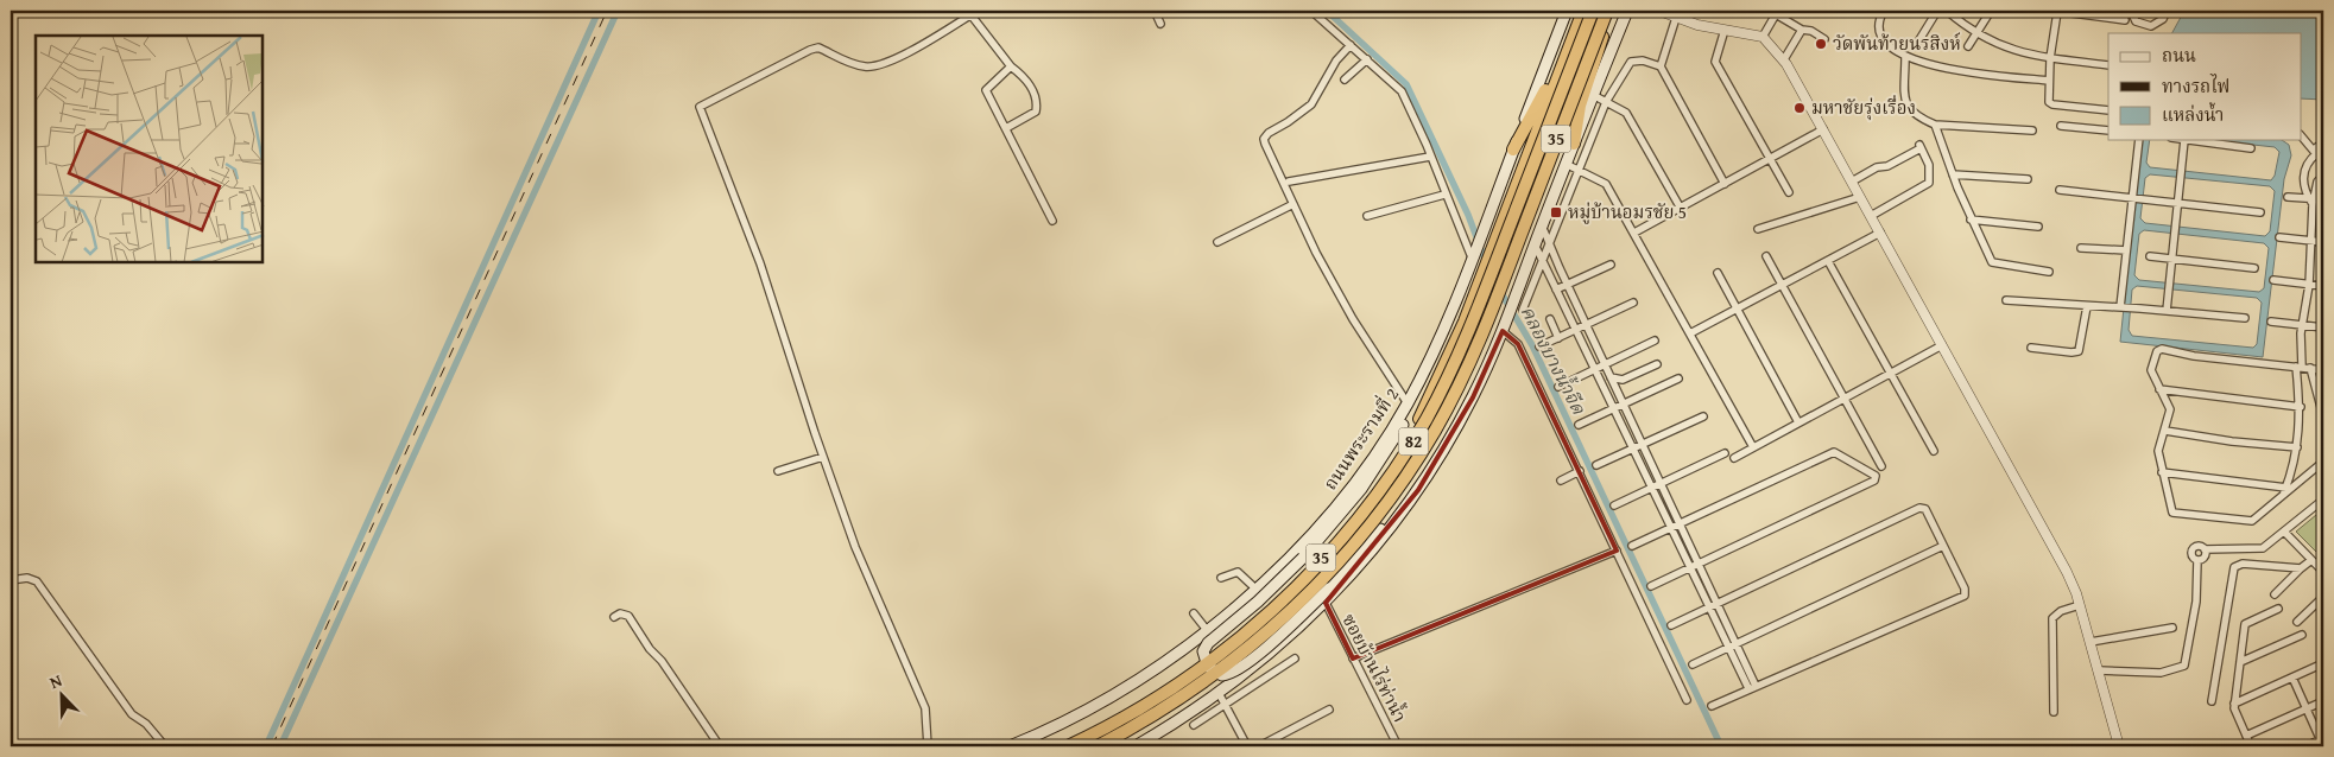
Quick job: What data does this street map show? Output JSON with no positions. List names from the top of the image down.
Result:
{
  "streets": {
    "highway": ["35", "ถนนพระรามที่ 2", "82"],
    "street": ["ซอยบ้านไร่ท่าน้ำ"]
  },
  "crossings": [
    ["35", "ถนนพระรามที่ 2"],
    ["35", "82"],
    ["35", "ซอยบ้านไร่ท่าน้ำ"],
    ["ถนนพระรามที่ 2", "82"]
  ],
  "water": ["คลองบางน้ำจืด"],
  "places": {
    "other": ["วัดพันท้ายนรสิงห์", "มหาชัยรุ่งเรื่อง"],
    "transit": ["หมู่บ้านอมรชัย 5"]
  },
  "legend": ["ถนน", "ทางรถไฟ", "แหล่งน้ำ"],
  "north": "top left"
}
